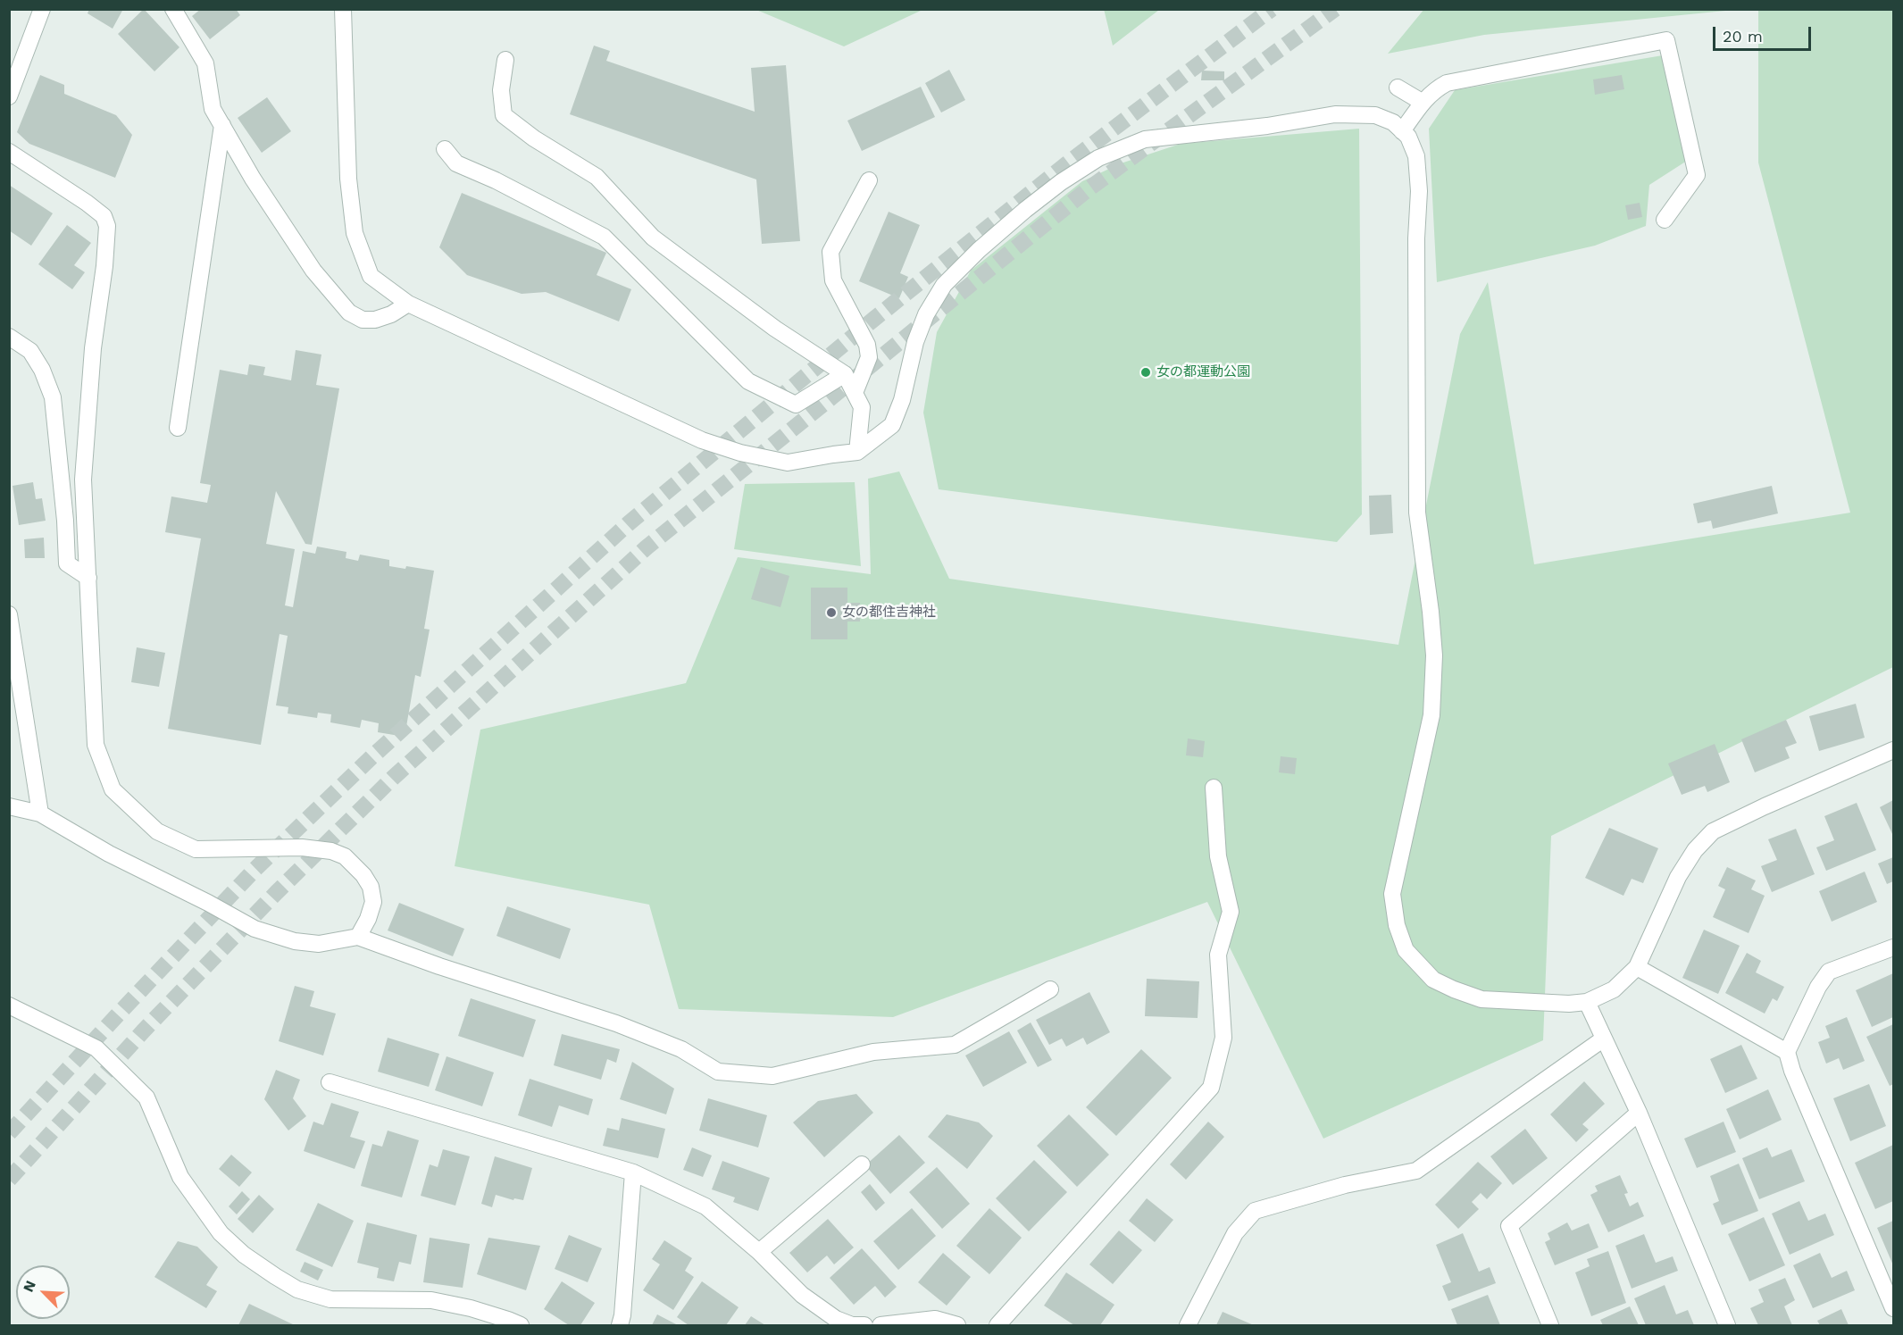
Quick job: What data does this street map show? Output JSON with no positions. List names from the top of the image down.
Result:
{
  "places": ["女の都運動公園", "女の都住吉神社"],
  "scale_bar": "20 m",
  "north": "top left"
}
